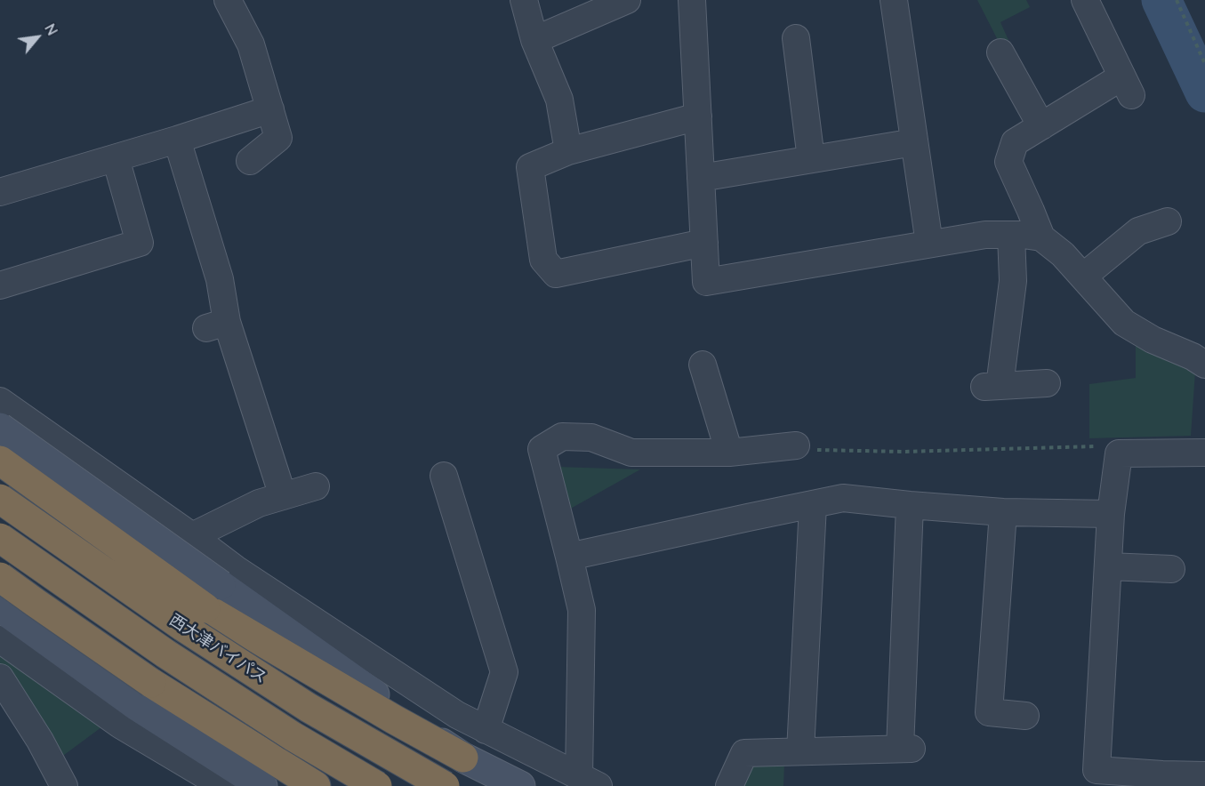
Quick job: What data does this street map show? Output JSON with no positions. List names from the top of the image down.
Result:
{
  "streets": {
    "highway": ["西大津バイパス"]
  },
  "north": "top right"
}
